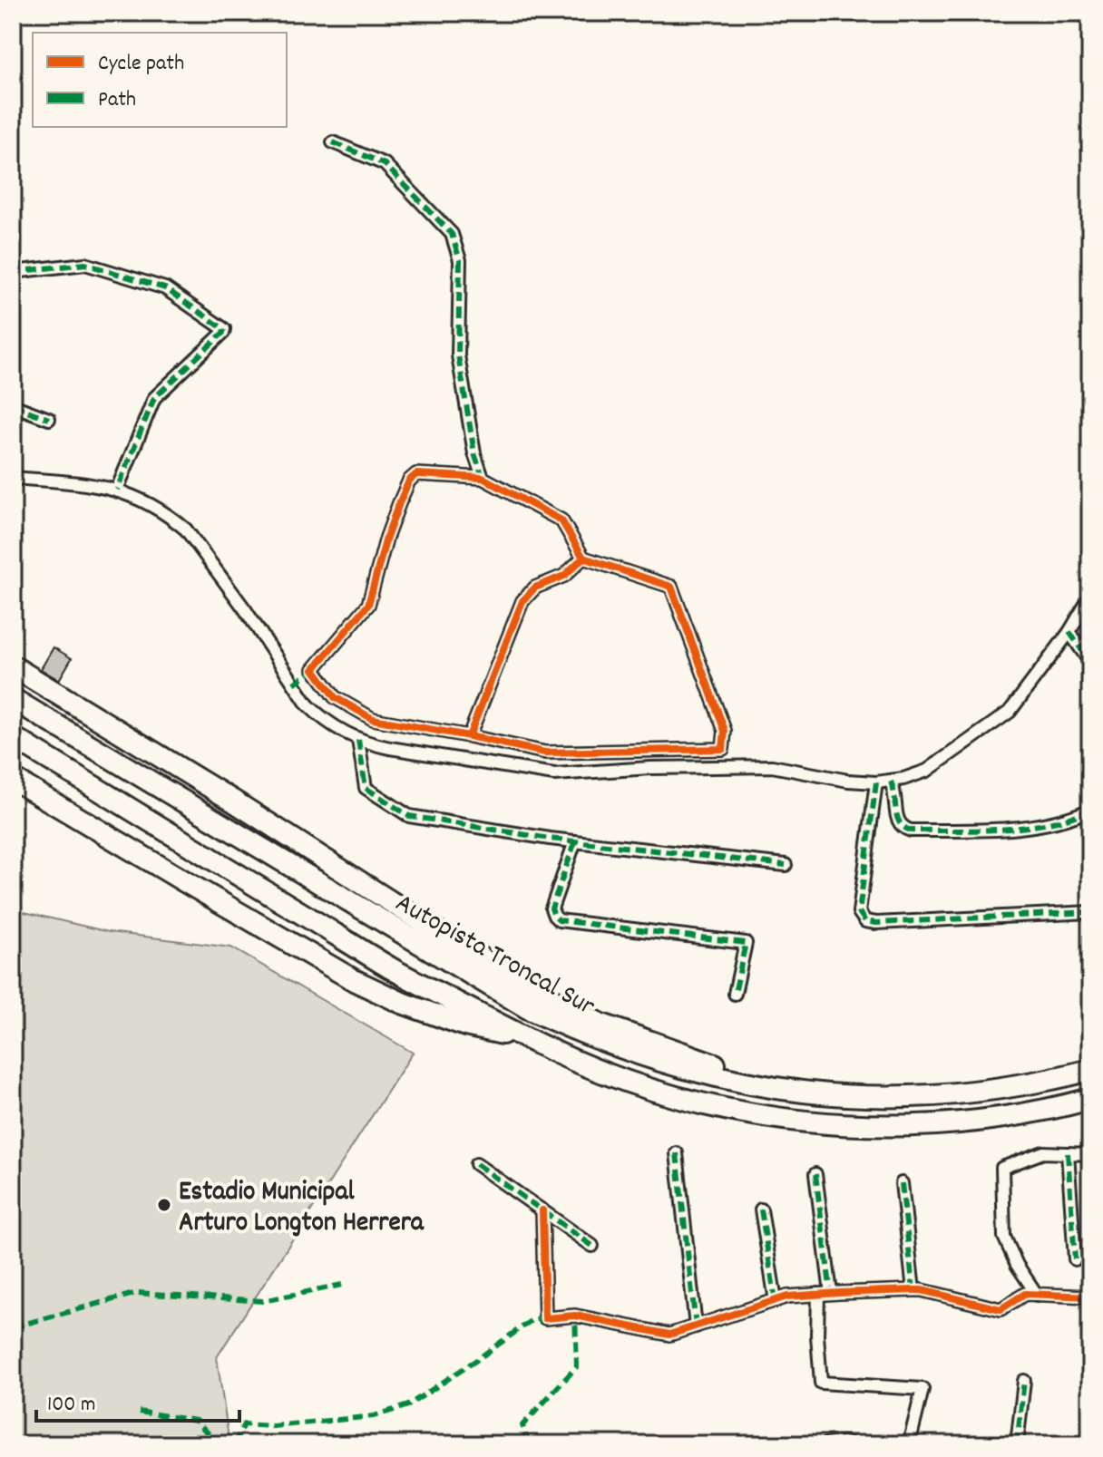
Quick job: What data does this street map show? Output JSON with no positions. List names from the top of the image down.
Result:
{
  "streets": {
    "highway": ["Autopista Troncal Sur"]
  },
  "places": ["Estadio Municipal Arturo Longton Herrera"],
  "legend": ["Cycle path", "Path"],
  "scale_bar": "100 m"
}
